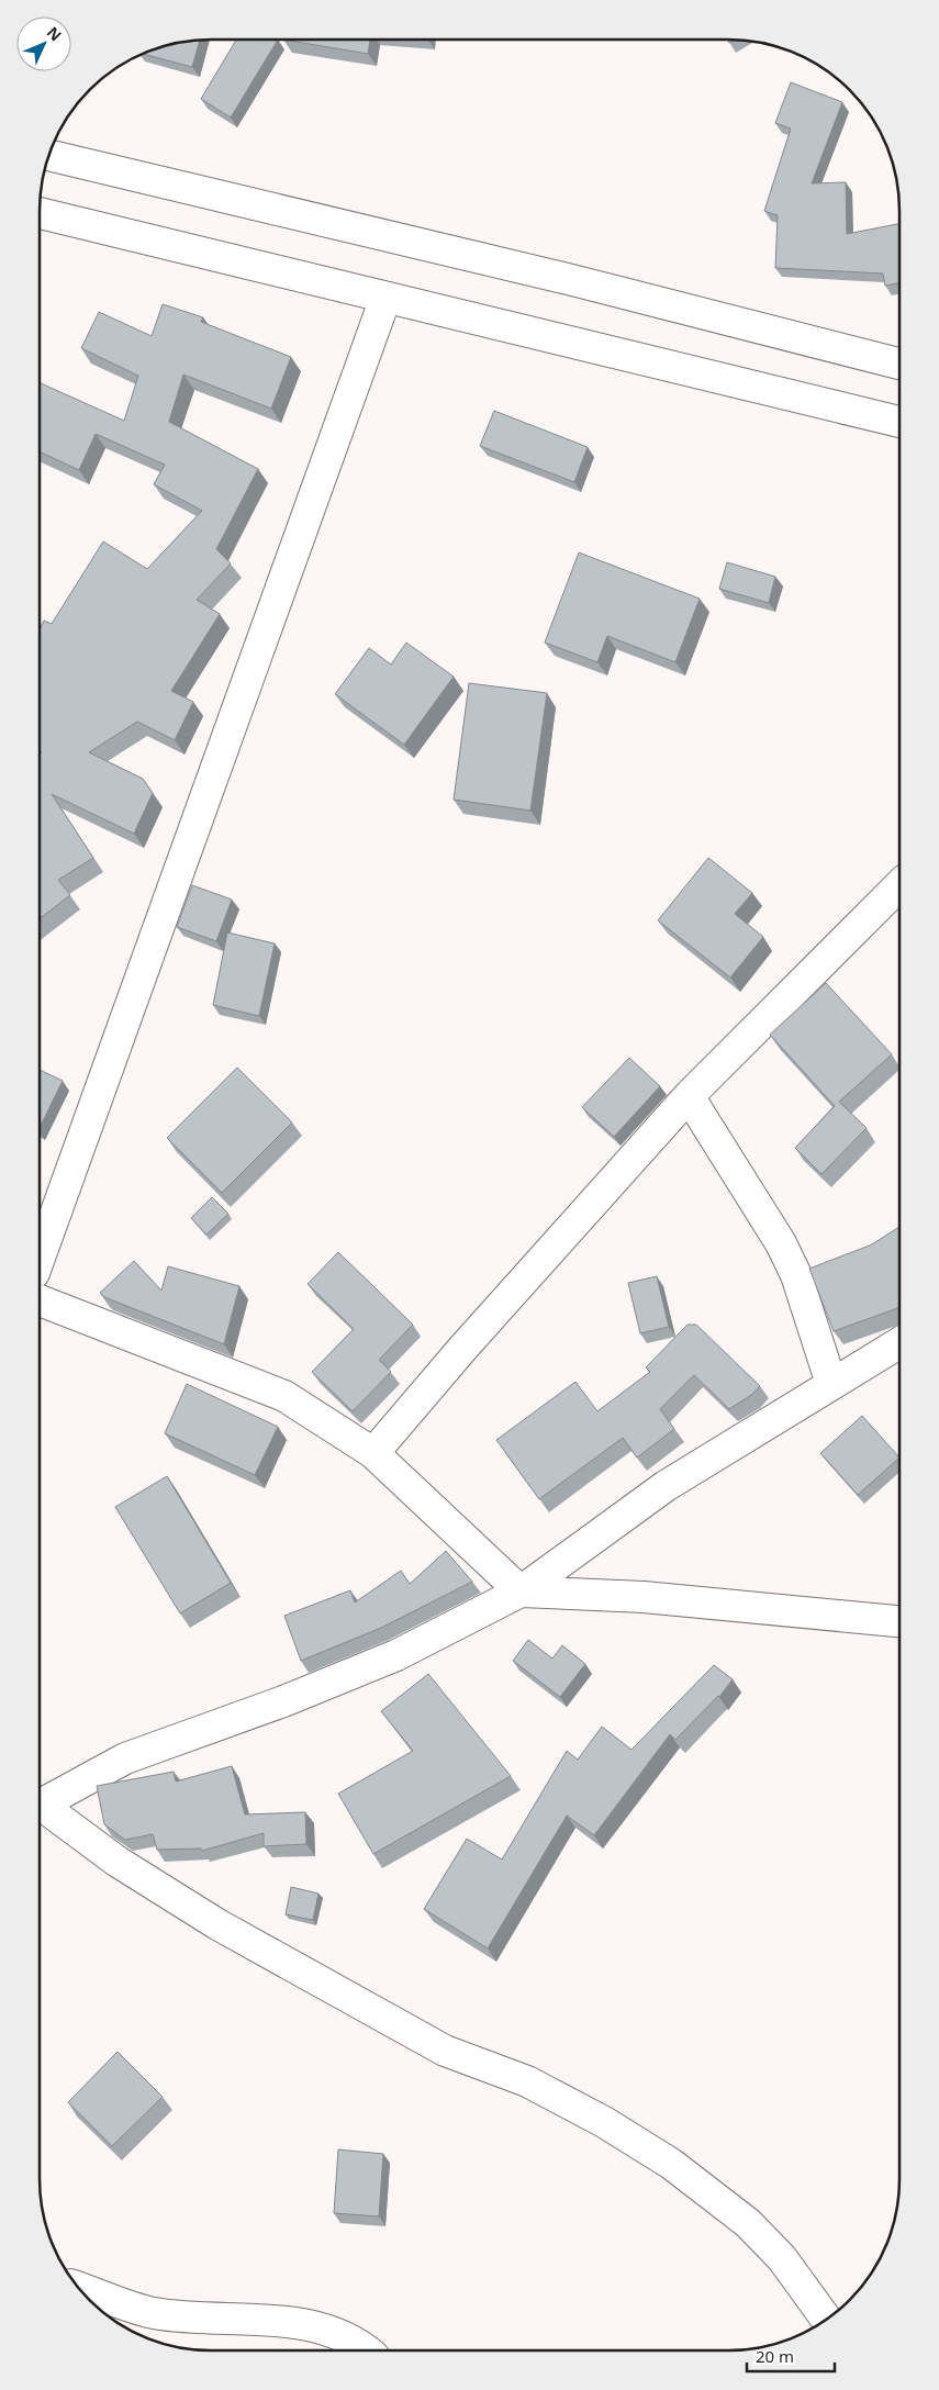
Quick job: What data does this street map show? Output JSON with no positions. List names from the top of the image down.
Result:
{
  "scale_bar": "20 m",
  "north": "top right"
}
